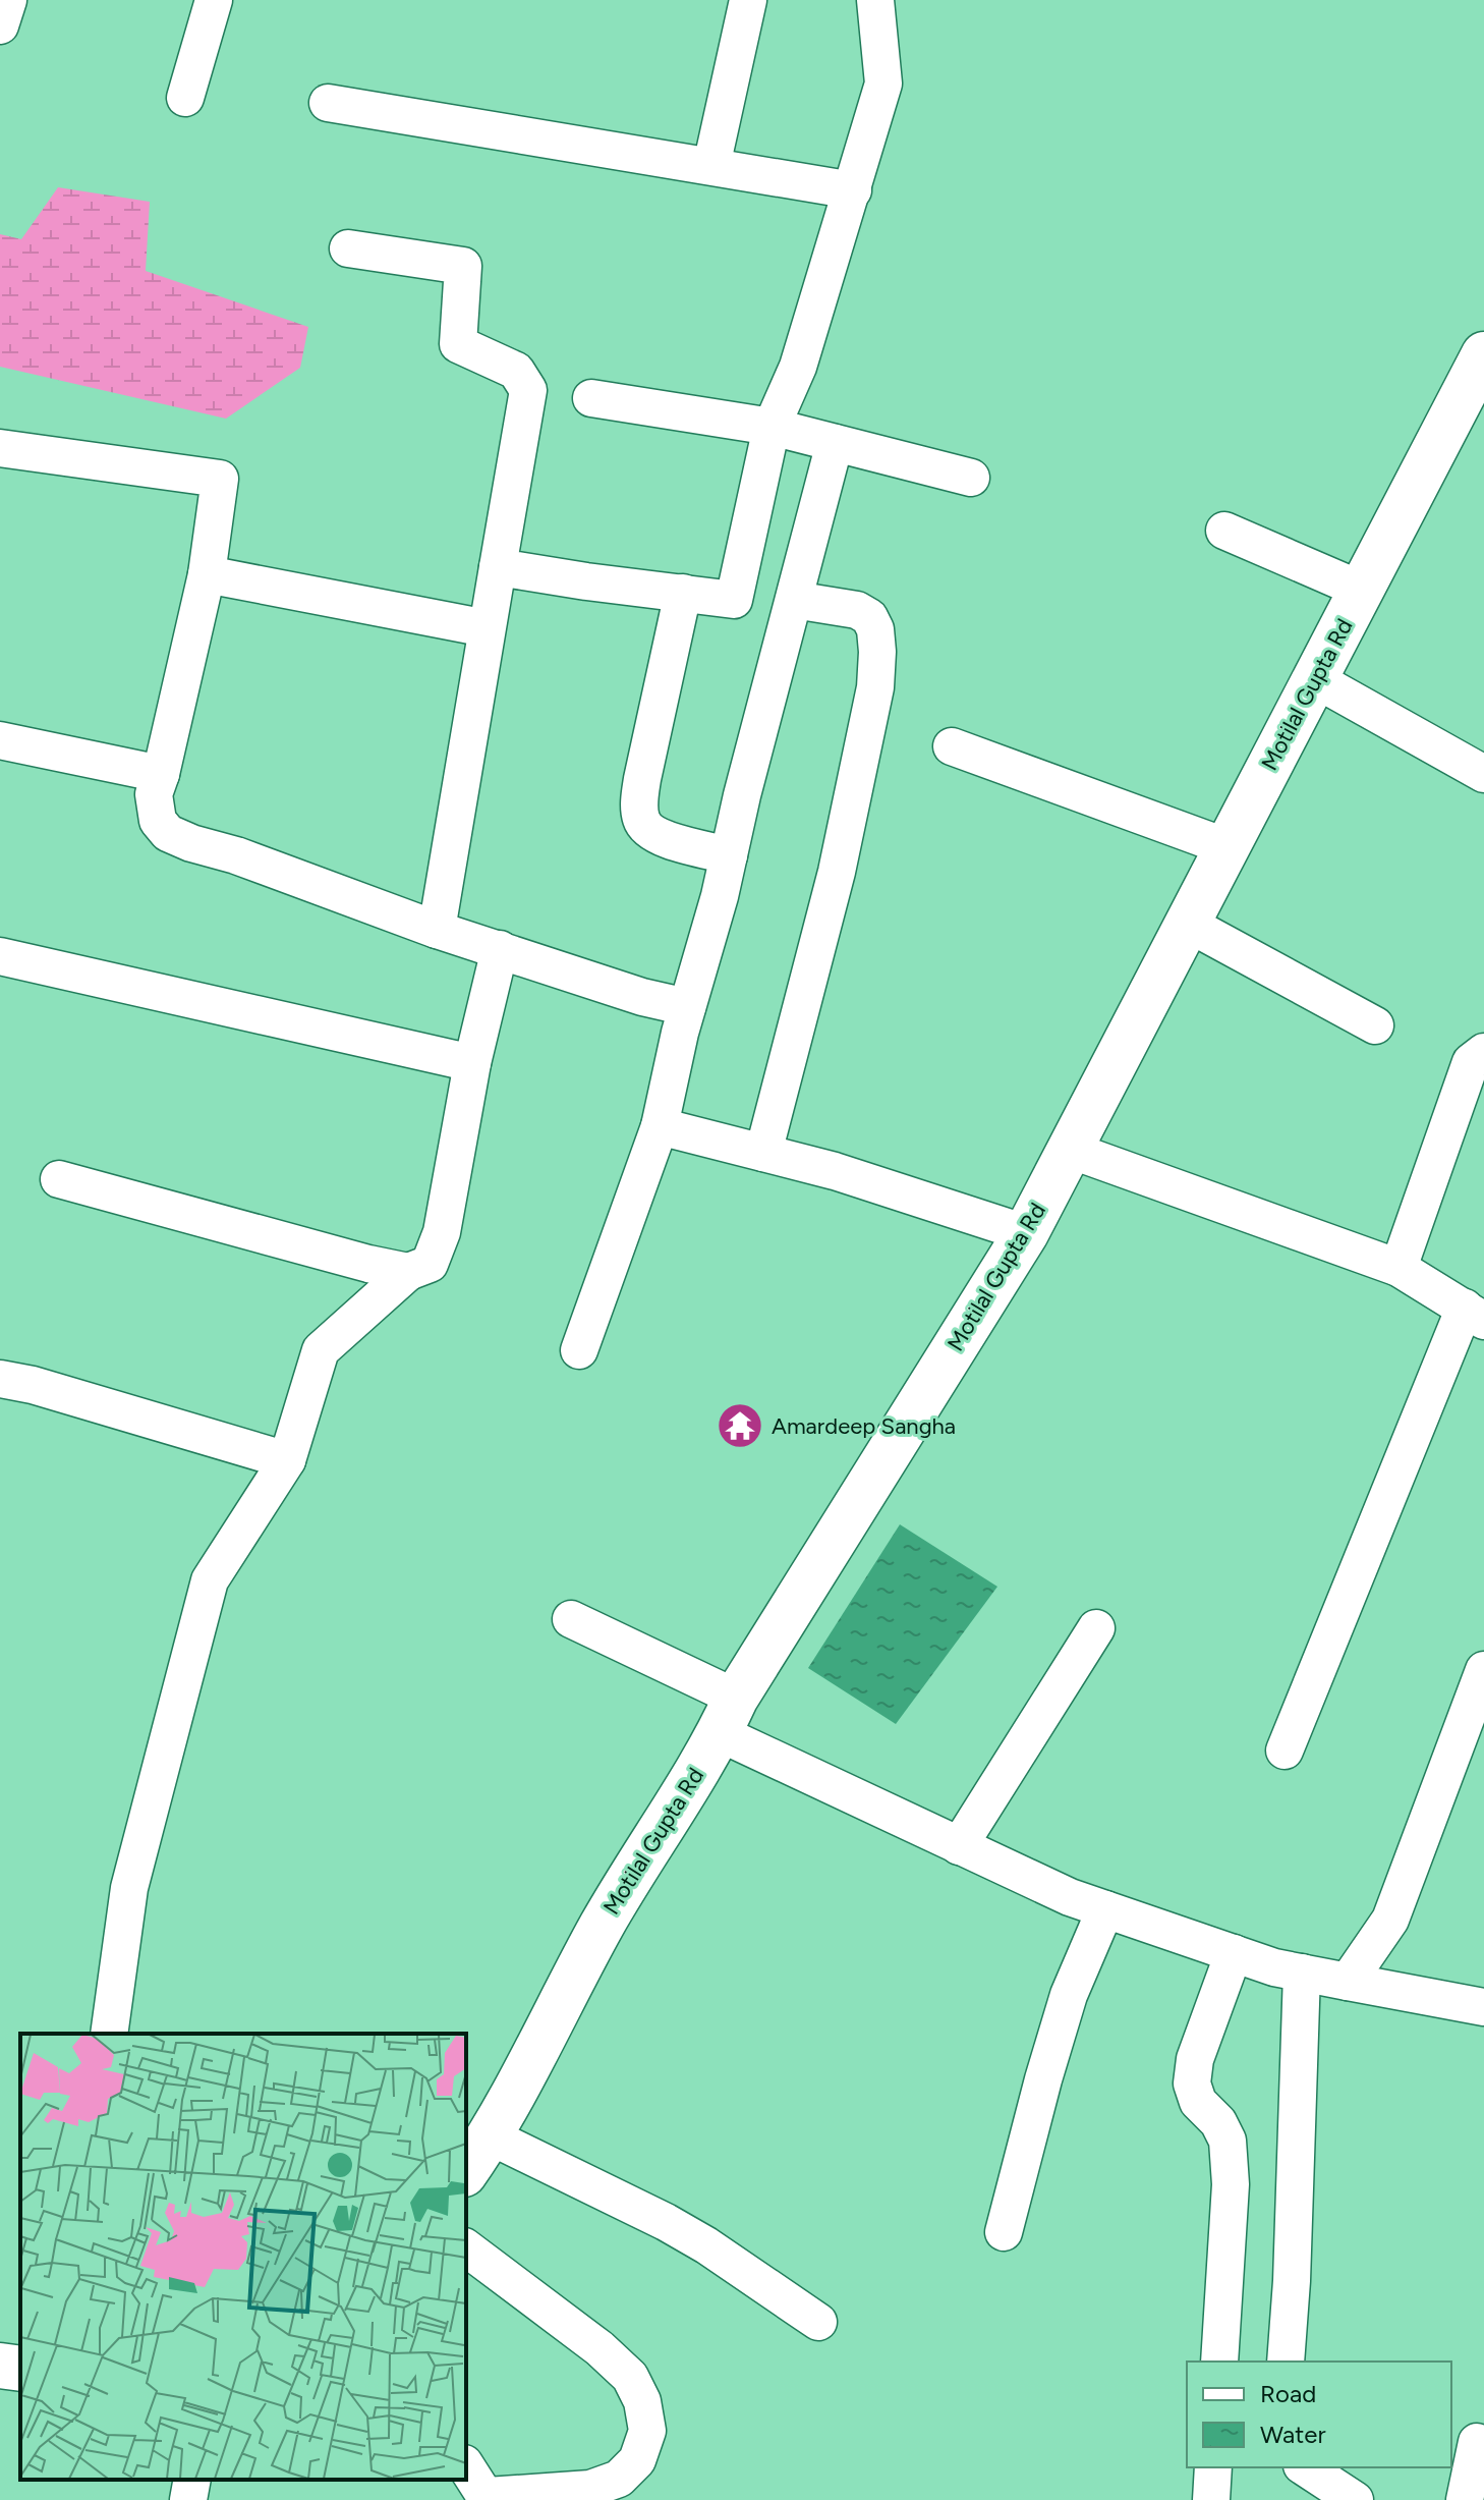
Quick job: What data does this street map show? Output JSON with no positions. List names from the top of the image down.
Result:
{
  "streets": {
    "street": ["Motilal Gupta Rd"]
  },
  "places": {
    "temple": ["Amardeep Sangha"]
  },
  "legend": ["Road", "Water"]
}
